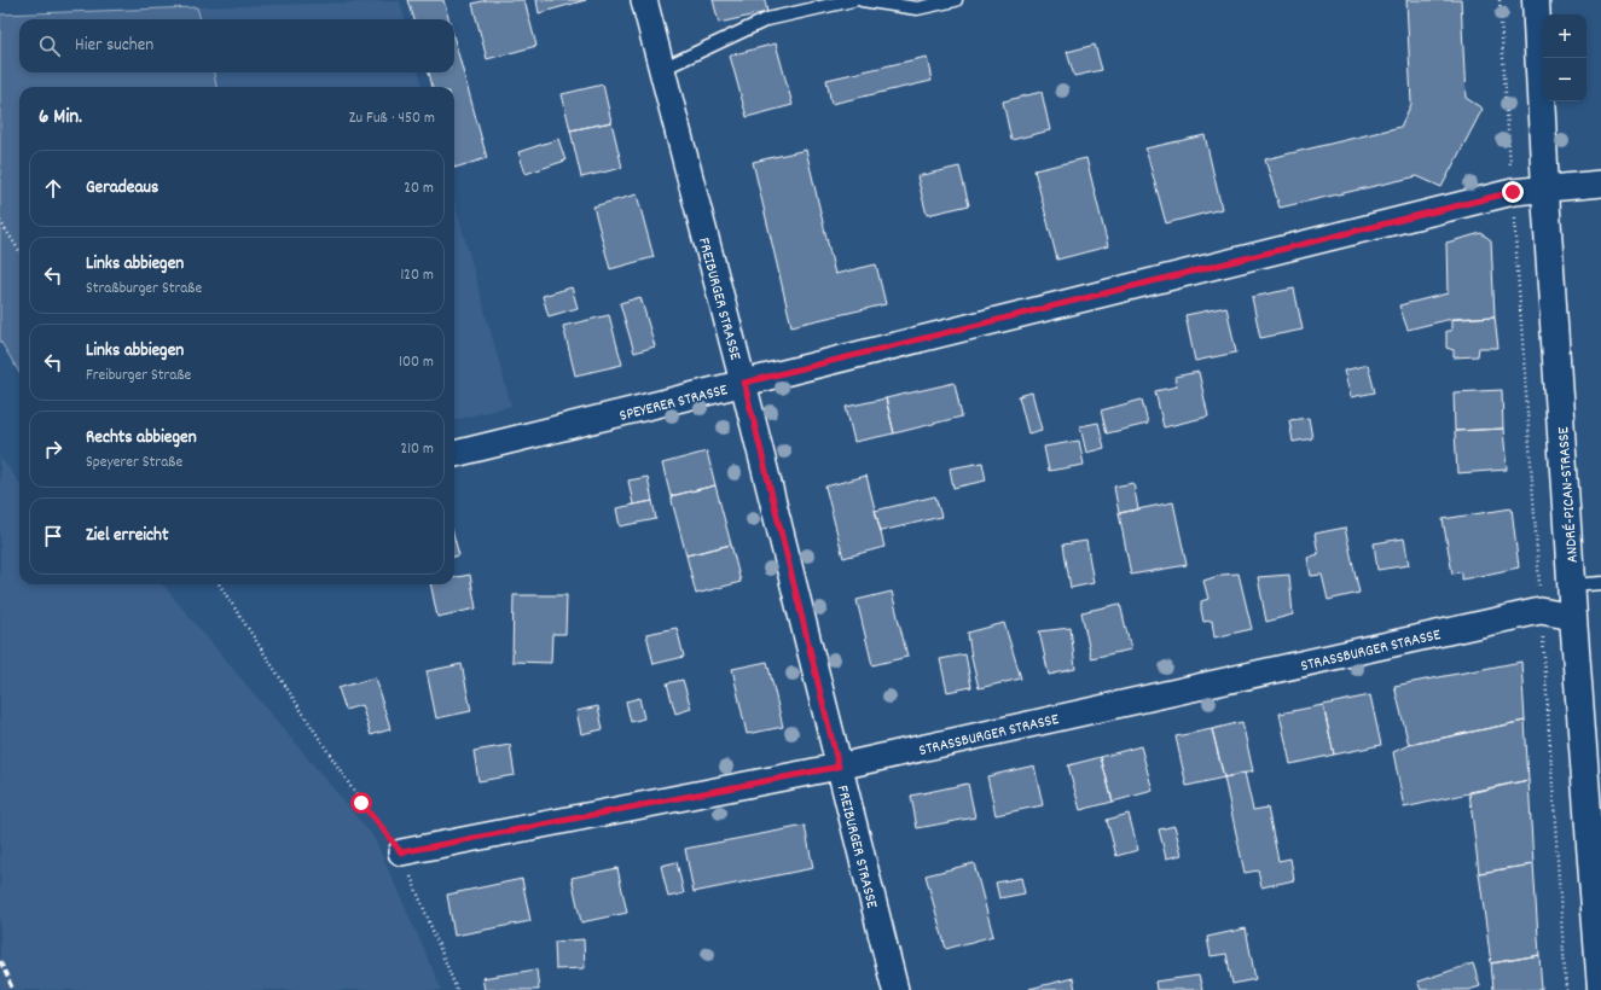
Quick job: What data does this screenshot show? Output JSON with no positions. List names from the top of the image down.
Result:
{
  "streets": {
    "street": [
      "FREIBURGER STRASSE",
      "SPEYERER STRASSE",
      "ANDRÉ-PICAN-STRASSE",
      "STRASSBURGER STRASSE"
    ]
  },
  "crossings": [
    ["FREIBURGER STRASSE", "SPEYERER STRASSE"],
    ["FREIBURGER STRASSE", "STRASSBURGER STRASSE"],
    ["SPEYERER STRASSE", "ANDRÉ-PICAN-STRASSE"],
    ["ANDRÉ-PICAN-STRASSE", "STRASSBURGER STRASSE"]
  ],
  "page": {
    "map_buttons": ["+", "−"],
    "search": "Hier suchen",
    "heading": ["6 Min.", "Zu Fuß · 450 m"],
    "list": [
      ["Geradeaus", "20 m"],
      ["Links abbiegen", "Straßburger Straße", "120 m"],
      ["Links abbiegen", "Freiburger Straße", "100 m"],
      ["Rechts abbiegen", "Speyerer Straße", "210 m"],
      "Ziel erreicht"
    ]
  }
}
